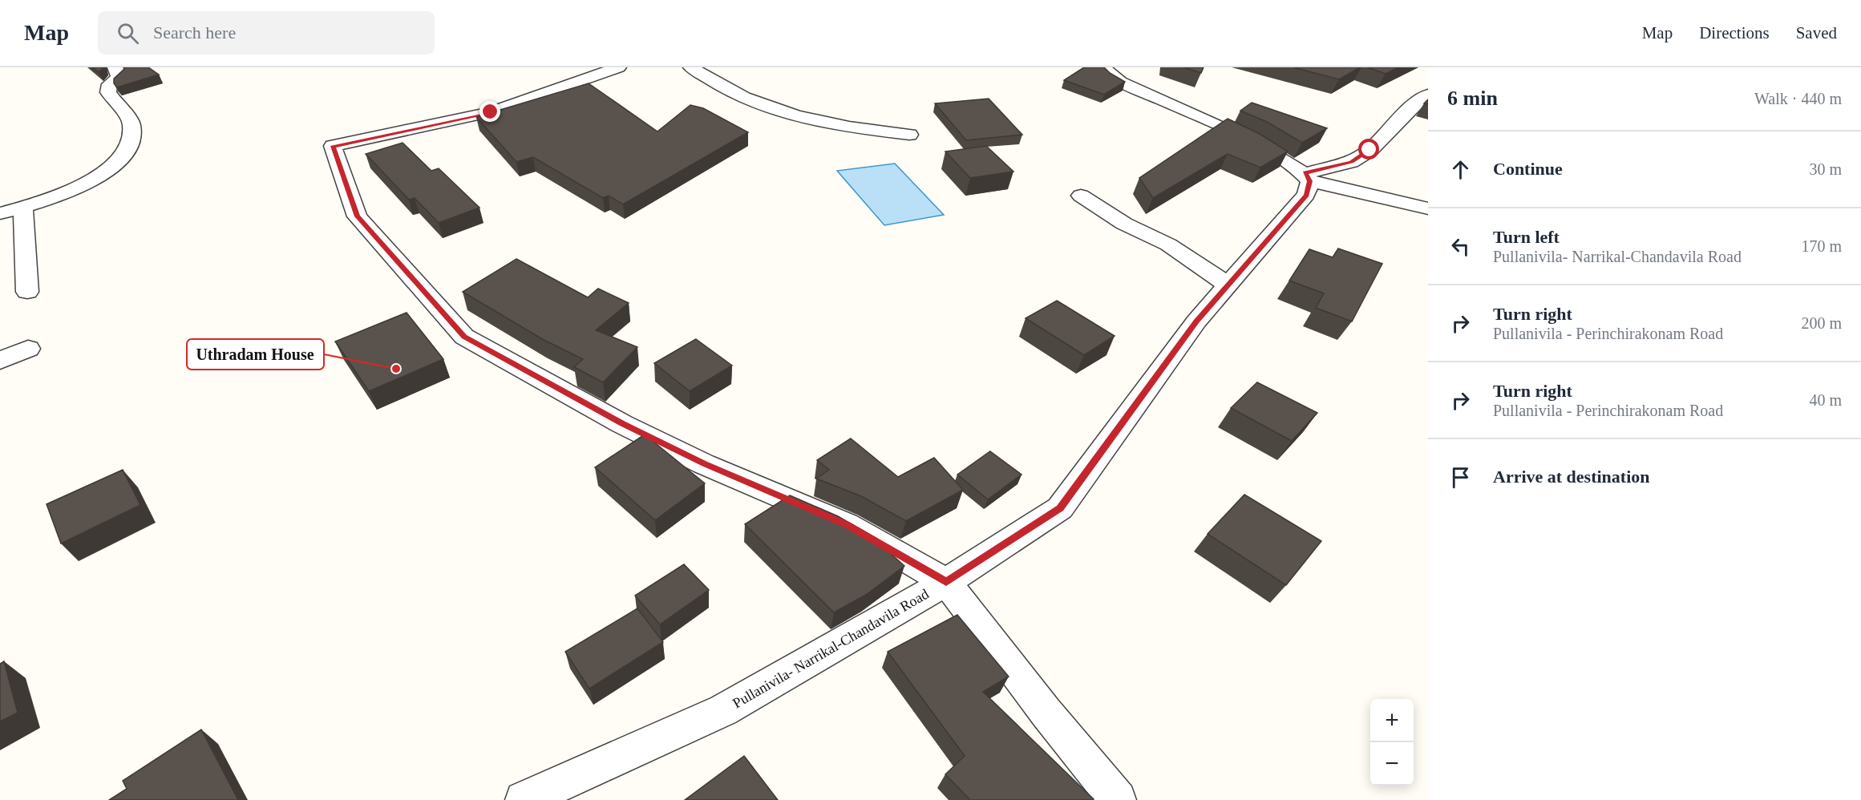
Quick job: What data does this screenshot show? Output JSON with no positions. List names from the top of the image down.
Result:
{
  "streets": {
    "street": ["Pullanivila- Narrikal-Chandavila Road"]
  },
  "places": ["Uthradam House"],
  "page": {
    "header": "Map",
    "search": "Search here",
    "nav": ["Map", "Directions", "Saved"],
    "heading": ["6 min", "Walk · 440 m"],
    "list": [
      ["Continue", "30 m"],
      ["Turn left", "Pullanivila- Narrikal-Chandavila Road", "170 m"],
      ["Turn right", "Pullanivila - Perinchirakonam Road", "200 m"],
      ["Turn right", "Pullanivila - Perinchirakonam Road", "40 m"],
      "Arrive at destination"
    ],
    "map_buttons": ["+", "−"]
  }
}
